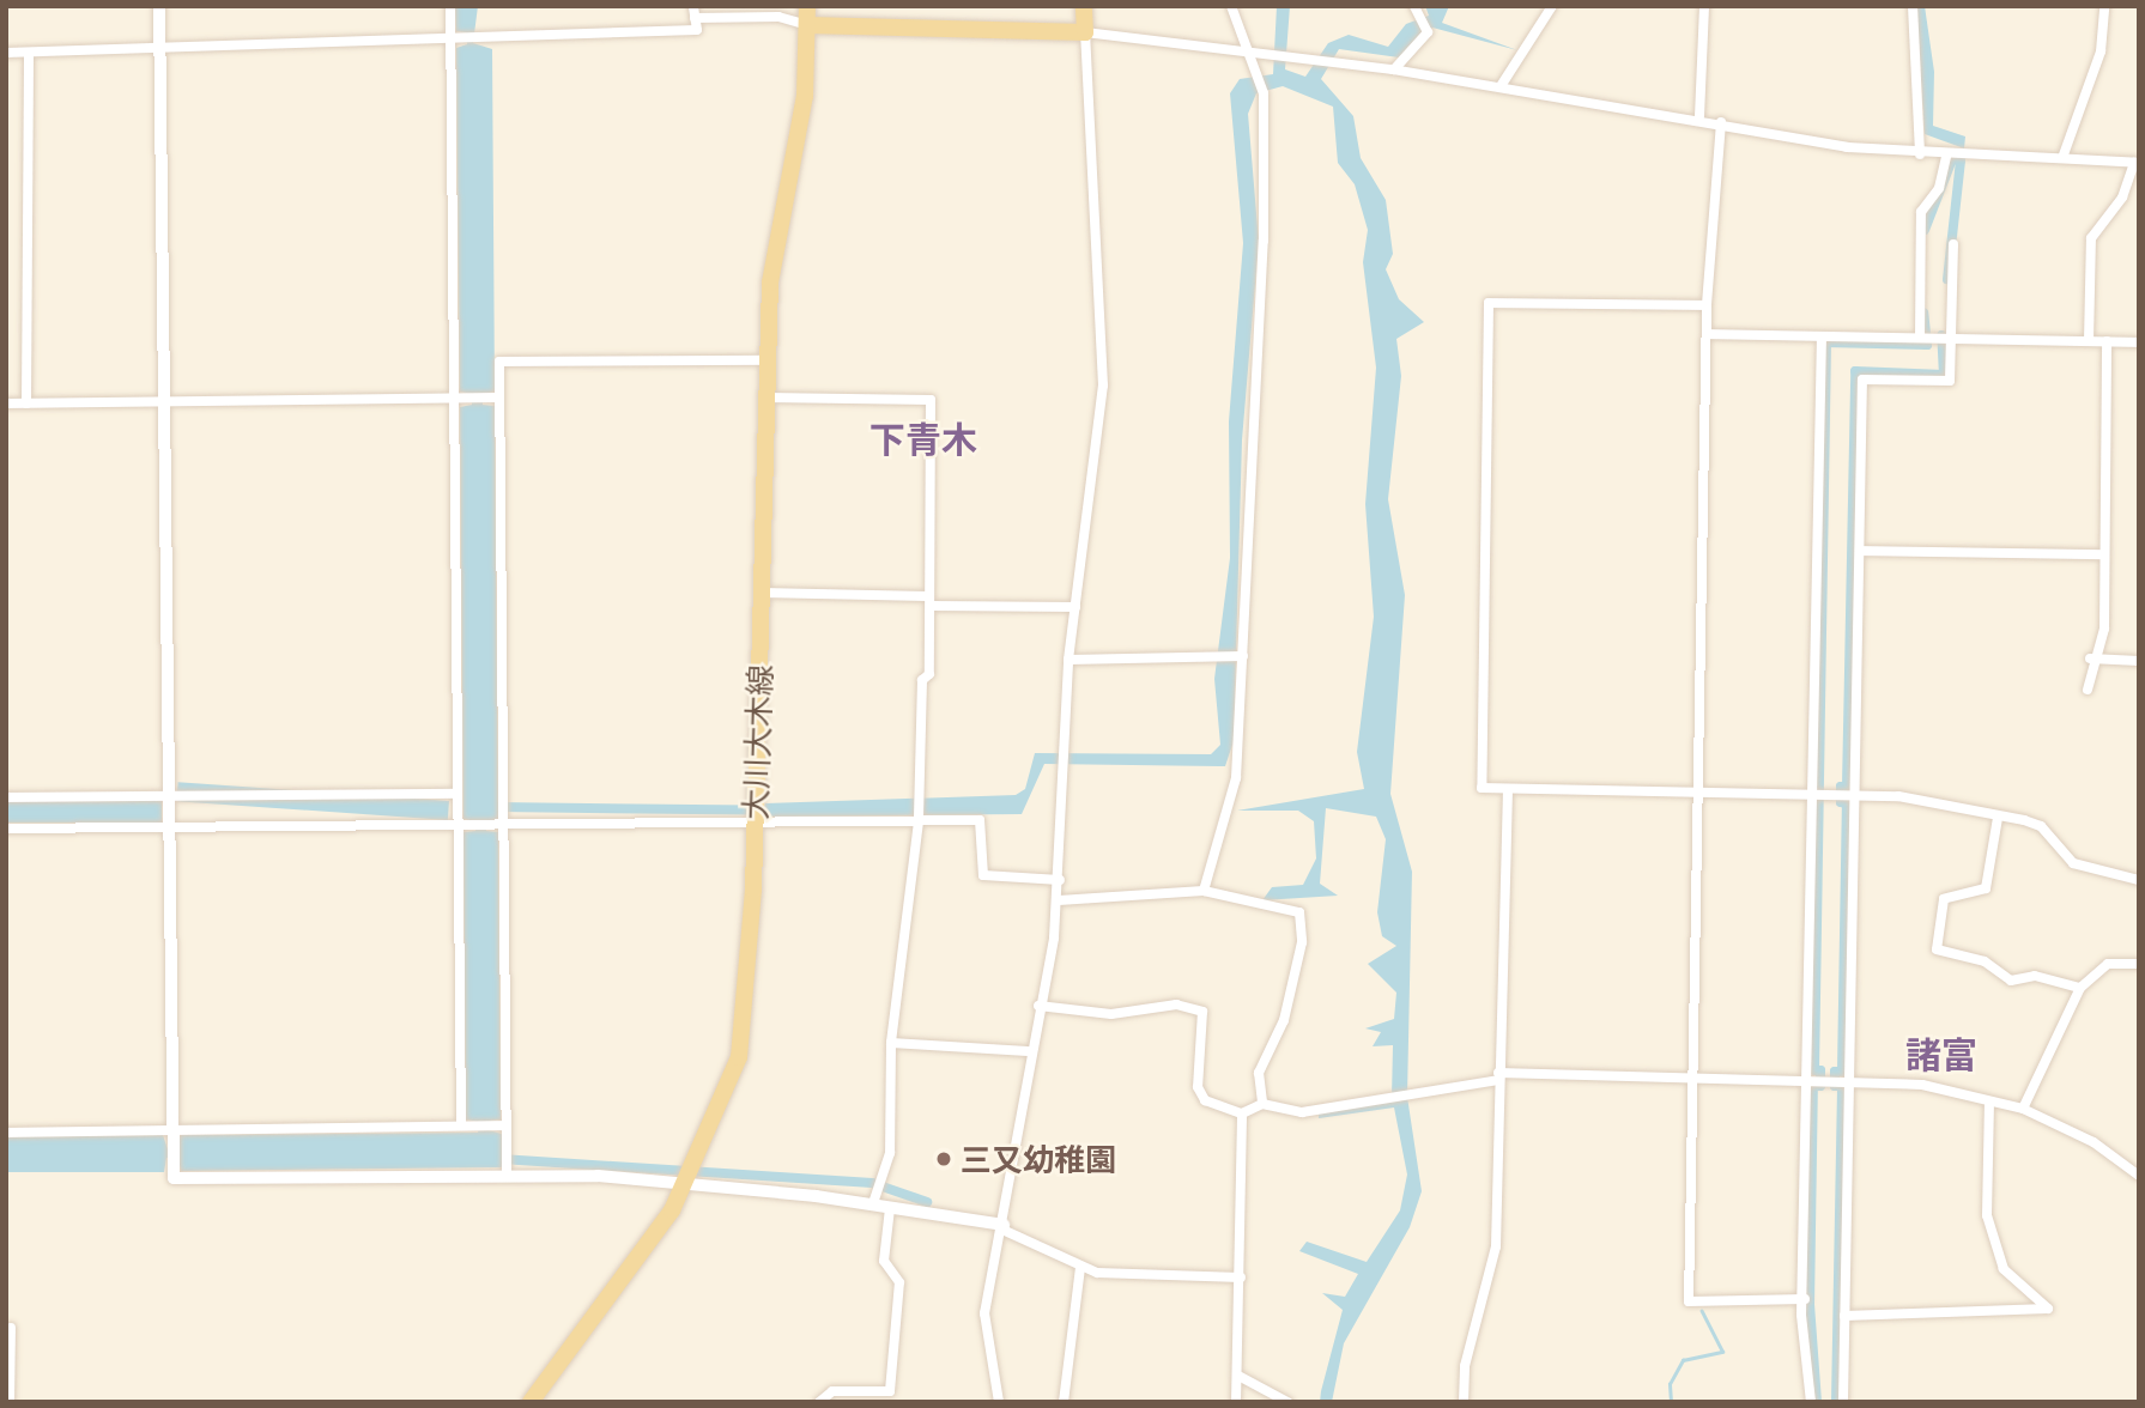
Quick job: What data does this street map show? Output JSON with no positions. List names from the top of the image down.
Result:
{
  "streets": {
    "main road": ["大川大木線"]
  },
  "districts": ["下青木", "諸富"],
  "places": ["三又幼稚園"]
}
